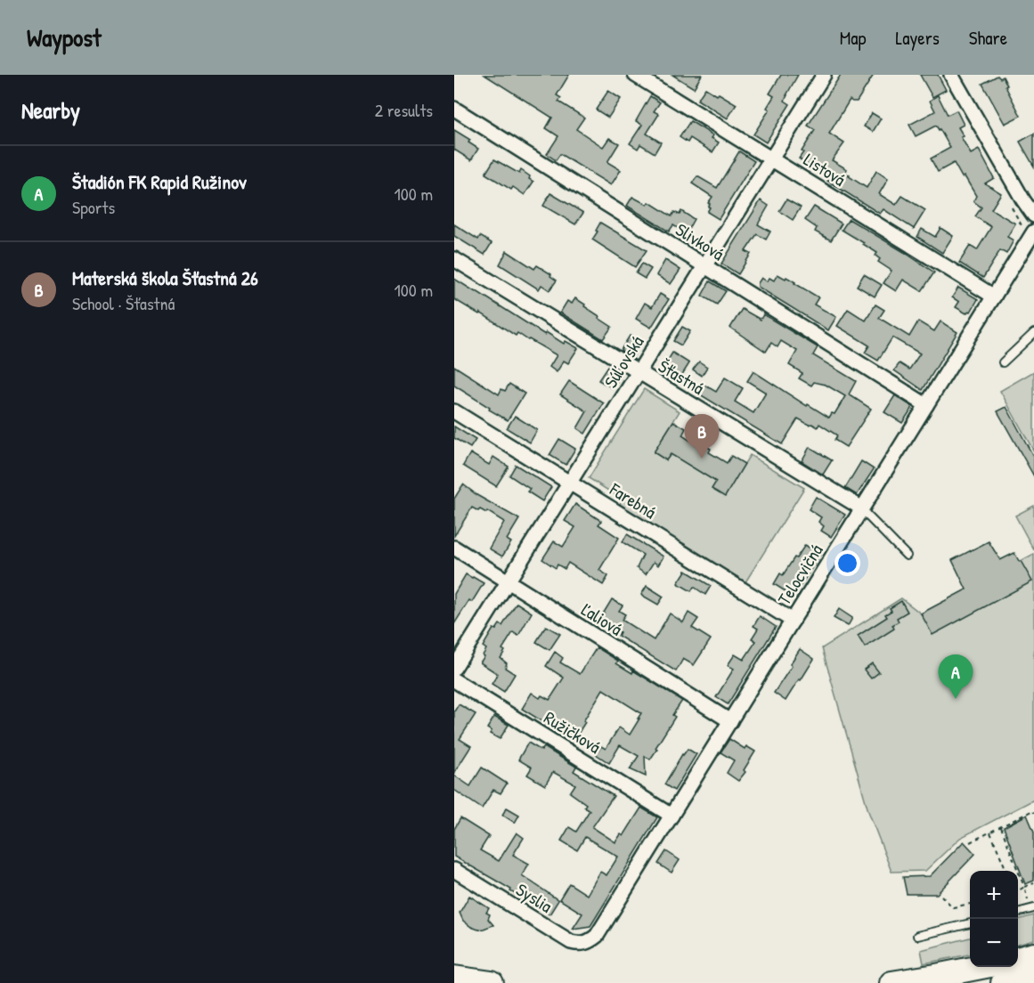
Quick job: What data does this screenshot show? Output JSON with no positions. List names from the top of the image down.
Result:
{
  "streets": {
    "street": [
      "Listová",
      "Slivková",
      "Súľovská",
      "Šťastná",
      "Farebná",
      "Telocvičná",
      "Ľaliová",
      "Ružičková",
      "Syslia"
    ]
  },
  "crossings": [
    ["Listová", "Súľovská"],
    ["Listová", "Telocvičná"],
    ["Slivková", "Súľovská"],
    ["Slivková", "Telocvičná"],
    ["Súľovská", "Šťastná"],
    ["Súľovská", "Farebná"],
    ["Súľovská", "Ľaliová"],
    ["Šťastná", "Telocvičná"],
    ["Farebná", "Telocvičná"],
    ["Telocvičná", "Ľaliová"],
    ["Telocvičná", "Ružičková"],
    ["Telocvičná", "Syslia"]
  ],
  "page": {
    "header": "Waypost",
    "nav": ["Map", "Layers", "Share"],
    "heading": ["Nearby", "2 results"],
    "list": [
      {
        "mark": "A",
        "name": "Štadión FK Rapid Ružinov",
        "note": "Sports",
        "value": "100 m"
      },
      {
        "mark": "B",
        "name": "Materská škola Šťastná 26",
        "note": "School · Šťastná",
        "value": "100 m"
      }
    ],
    "pins": ["B", "A"],
    "map_buttons": ["+", "−"]
  }
}
